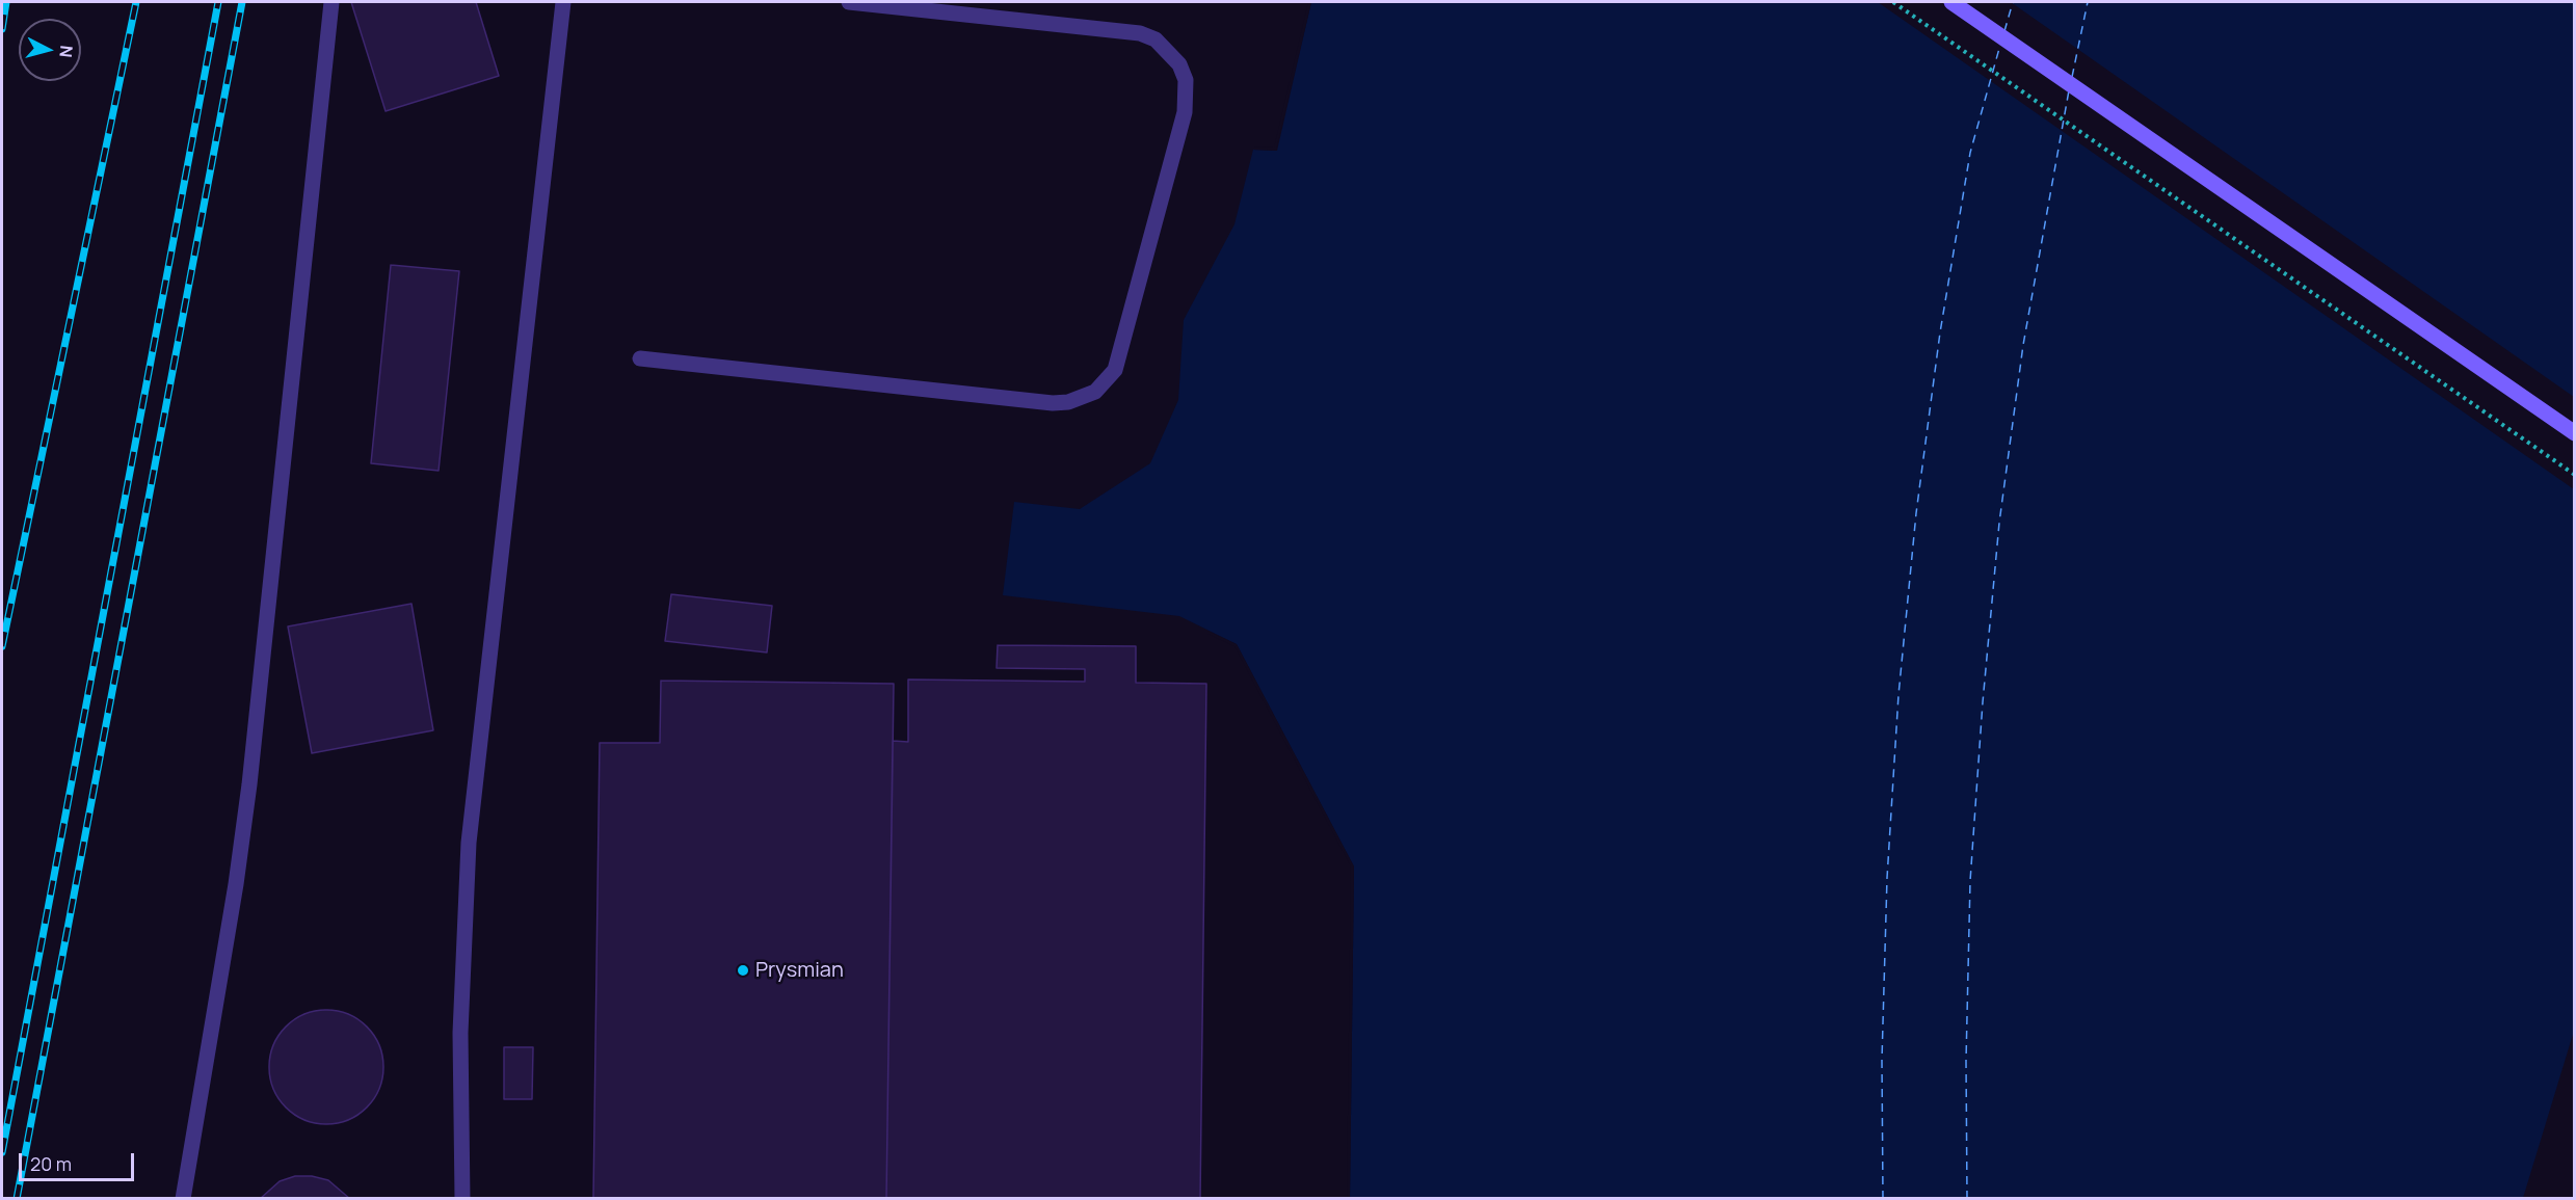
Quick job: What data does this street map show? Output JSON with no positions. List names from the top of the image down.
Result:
{
  "places": ["Prysmian"],
  "scale_bar": "20 m",
  "north": "right"
}
